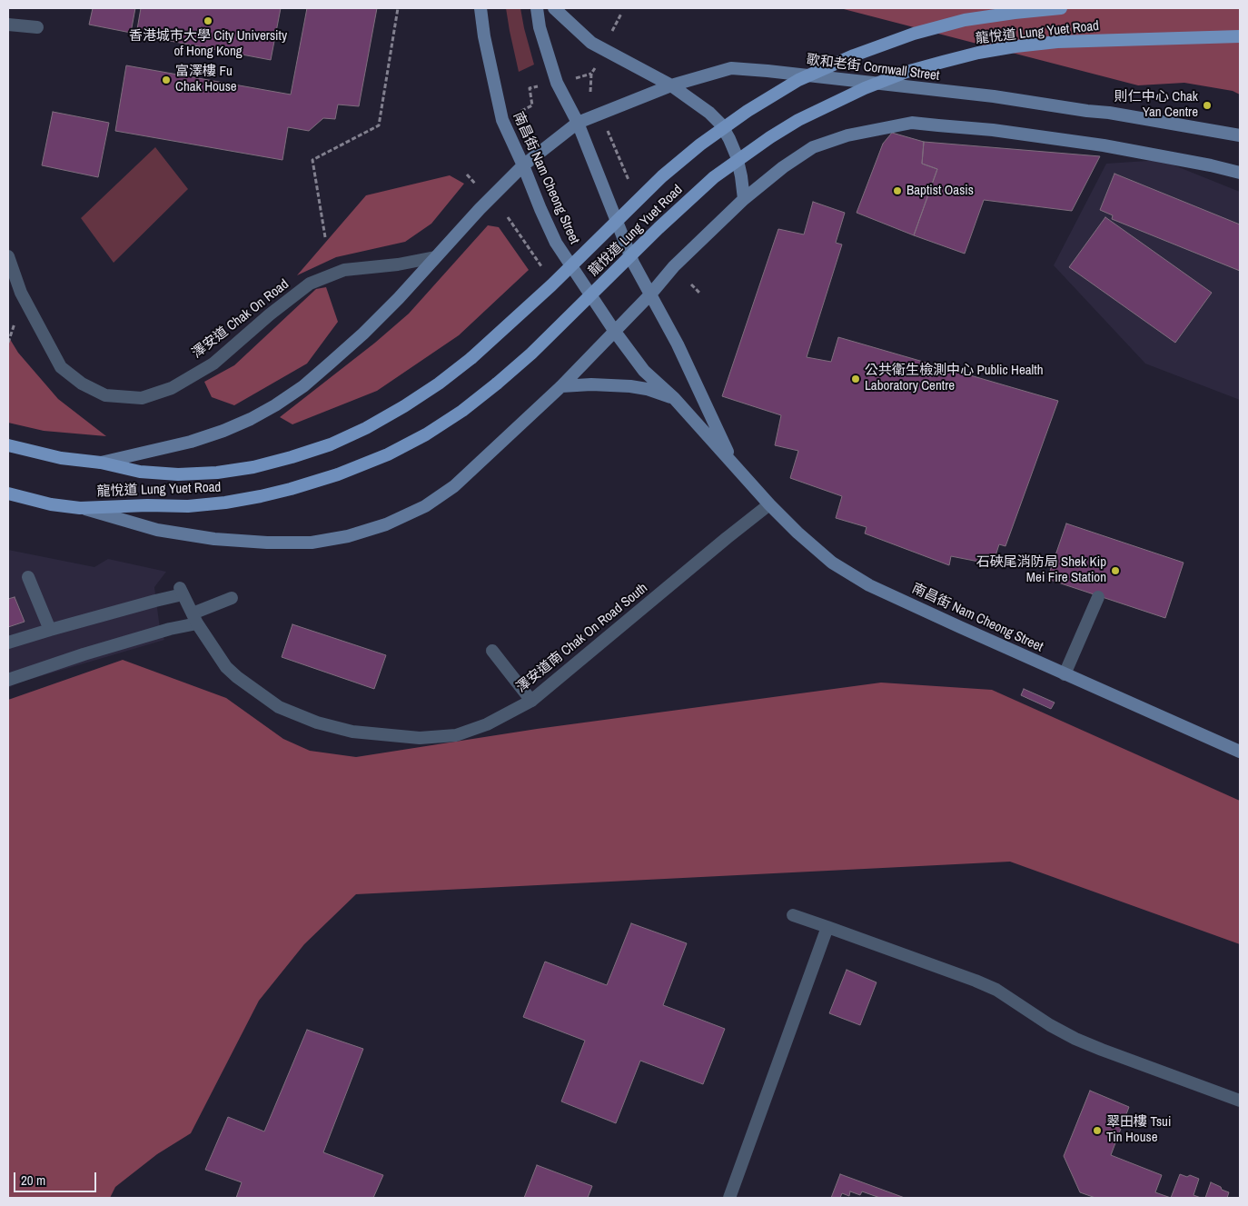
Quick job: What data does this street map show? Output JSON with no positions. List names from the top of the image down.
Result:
{
  "streets": {
    "main road": ["龍悅道 Lung Yuet Road", "歌和老街 Cornwall Street", "南昌街 Nam Cheong Street"],
    "street": ["澤安道 Chak On Road", "澤安道南 Chak On Road South"]
  },
  "crossings": [
    ["龍悅道 Lung Yuet Road", "歌和老街 Cornwall Street"],
    ["龍悅道 Lung Yuet Road", "南昌街 Nam Cheong Street"],
    ["龍悅道 Lung Yuet Road", "澤安道 Chak On Road"],
    ["歌和老街 Cornwall Street", "南昌街 Nam Cheong Street"],
    ["南昌街 Nam Cheong Street", "澤安道南 Chak On Road South"]
  ],
  "places": [
    "香港城市大學 City University of Hong Kong",
    "富澤樓 Fu Chak House",
    "則仁中心 Chak Yan Centre",
    "Baptist Oasis",
    "公共衛生檢測中心 Public Health Laboratory Centre",
    "石硤尾消防局 Shek Kip Mei Fire Station",
    "翠田樓 Tsui Tin House"
  ],
  "scale_bar": "20 m"
}
